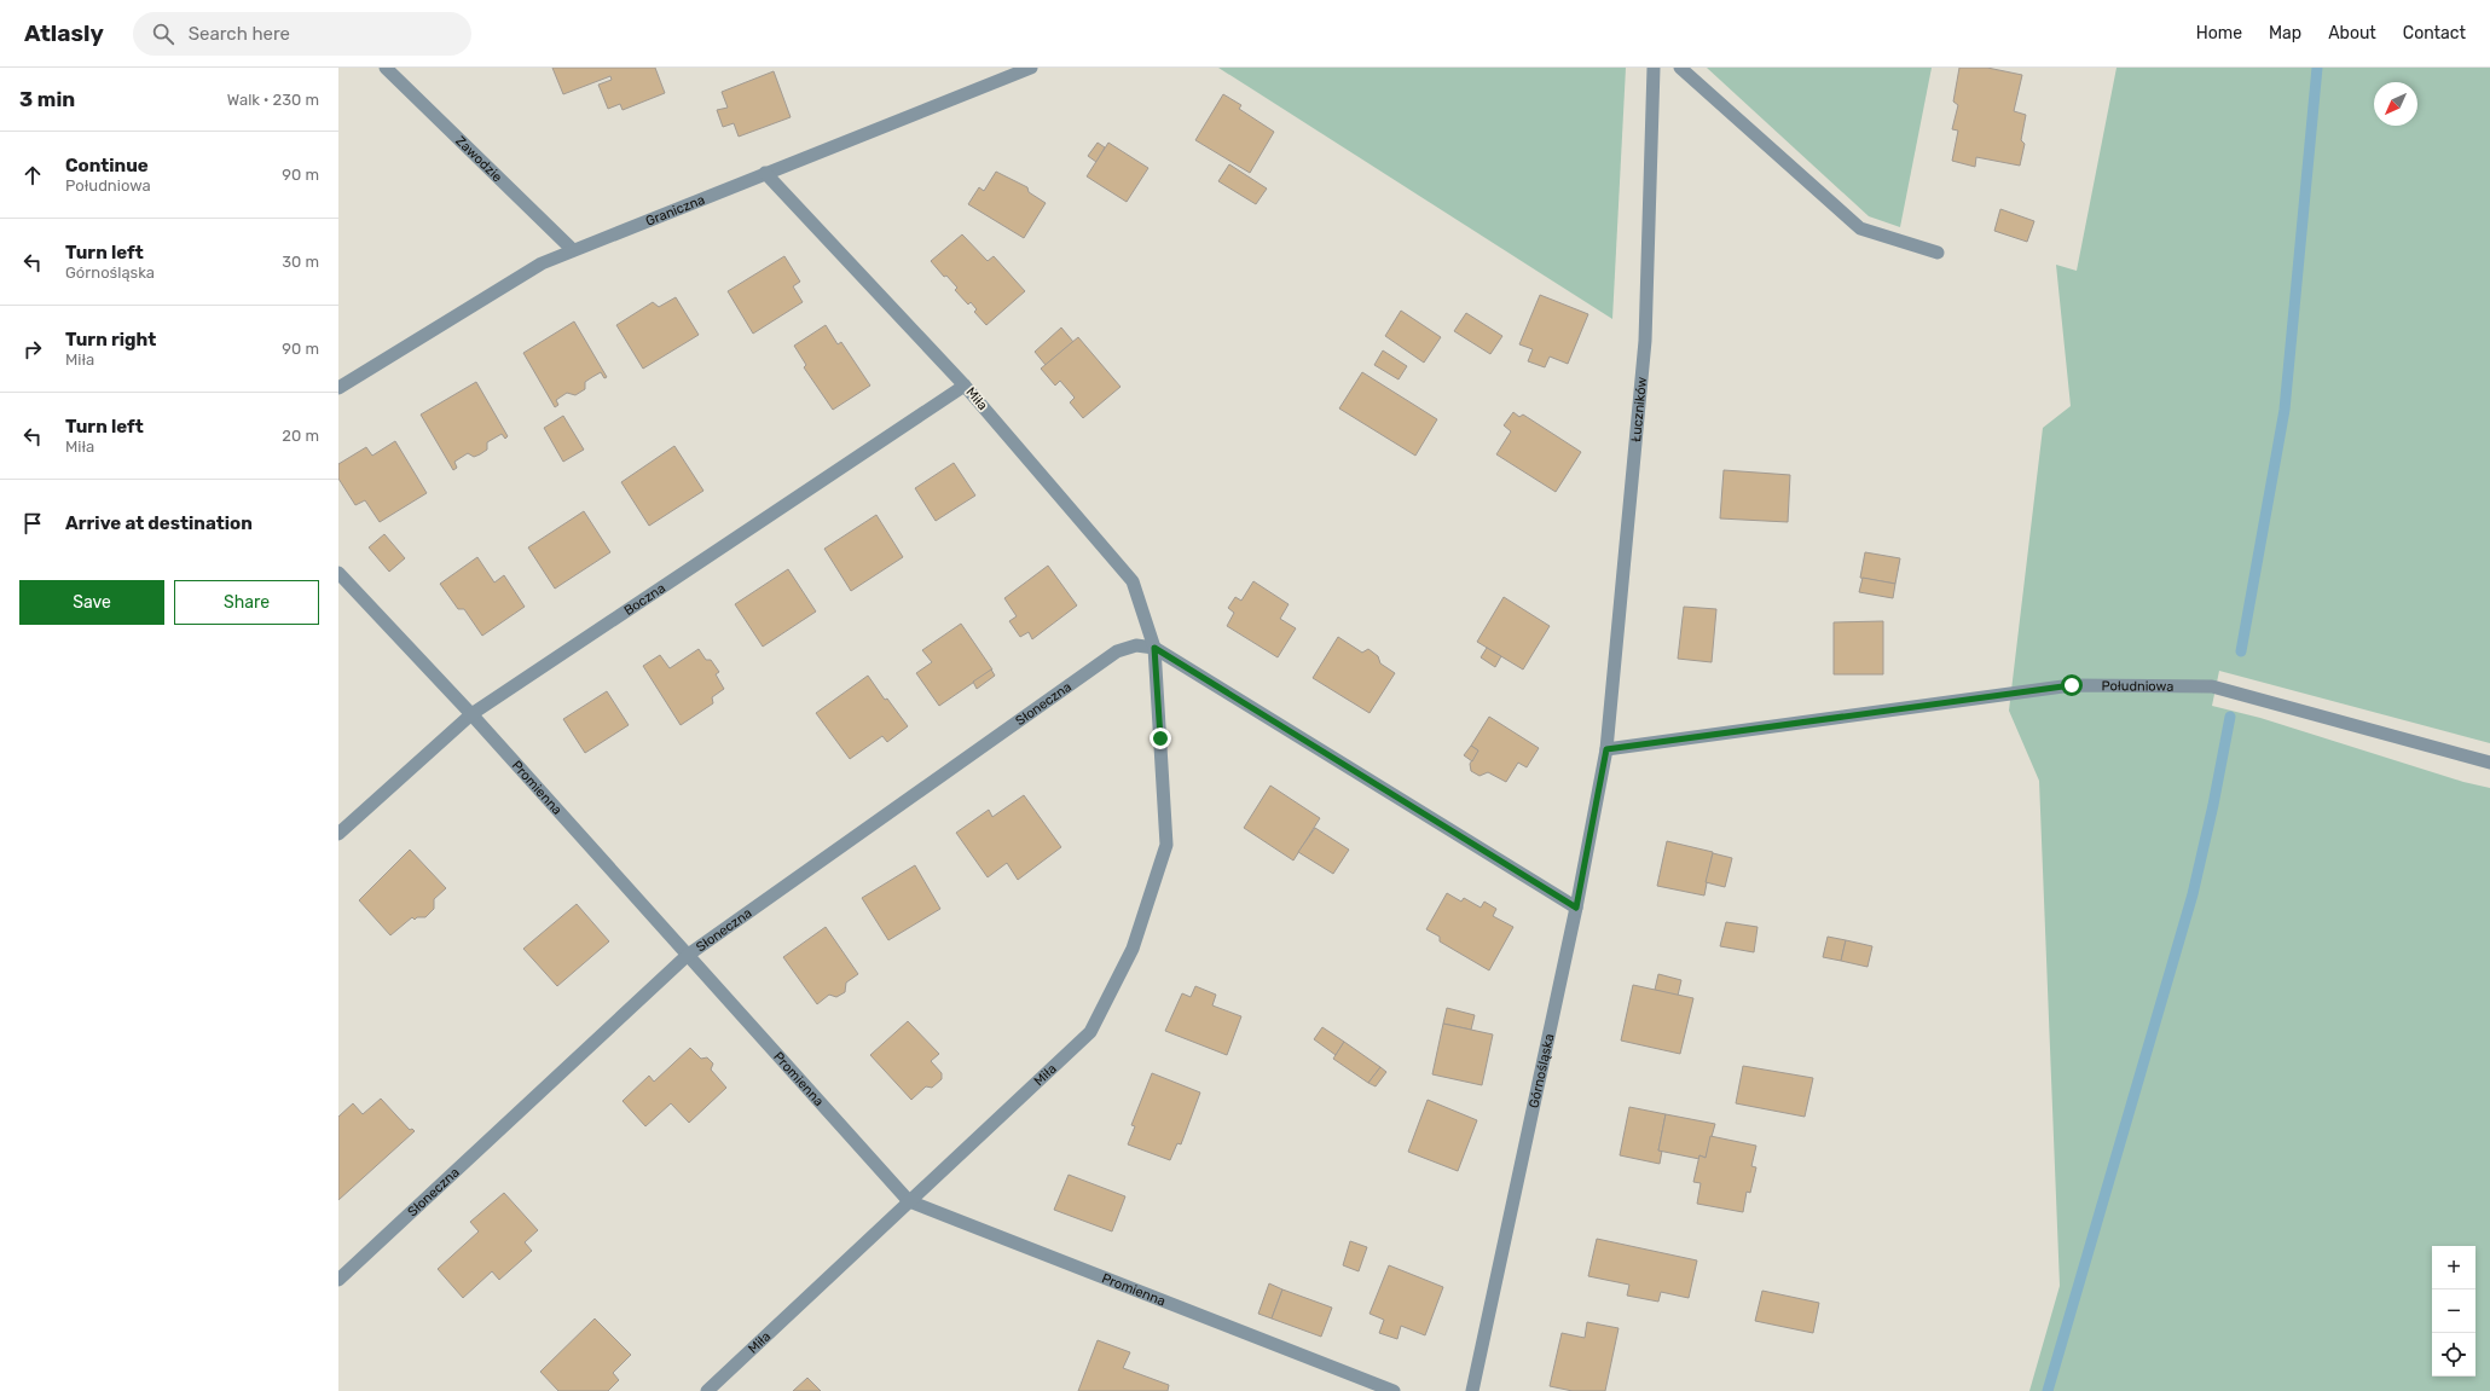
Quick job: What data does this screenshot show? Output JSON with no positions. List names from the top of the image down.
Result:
{
  "streets": {
    "street": [
      "Zawodzie",
      "Graniczna",
      "Miła",
      "Łuczników",
      "Boczna",
      "Południowa",
      "Słoneczna",
      "Promienna",
      "Górnośląska"
    ]
  },
  "crossings": [
    ["Zawodzie", "Graniczna"],
    ["Graniczna", "Miła"],
    ["Miła", "Boczna"],
    ["Miła", "Słoneczna"],
    ["Miła", "Promienna"],
    ["Łuczników", "Południowa"],
    ["Łuczników", "Górnośląska"],
    ["Boczna", "Promienna"],
    ["Południowa", "Górnośląska"],
    ["Słoneczna", "Promienna"]
  ],
  "north": "bottom left",
  "page": {
    "header": "Atlasly",
    "search": "Search here",
    "nav": [
      "Home",
      "Map",
      "About",
      "Contact"
    ],
    "heading": ["3 min", "Walk · 230 m"],
    "list": [
      ["Continue", "Południowa", "90 m"],
      ["Turn left", "Górnośląska", "30 m"],
      ["Turn right", "Miła", "90 m"],
      ["Turn left", "Miła", "20 m"],
      "Arrive at destination"
    ],
    "buttons": ["Save", "Share"],
    "map_buttons": ["+", "−"]
  }
}
